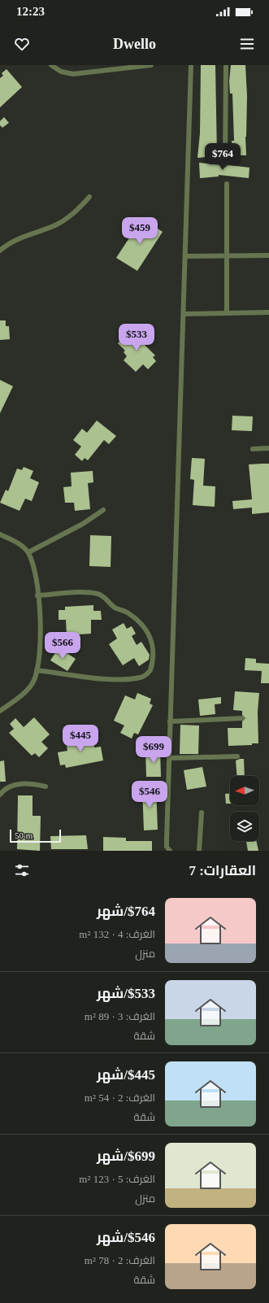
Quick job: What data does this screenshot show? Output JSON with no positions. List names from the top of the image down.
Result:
{
  "scale_bar": "50 m",
  "north": "left",
  "page": {
    "status": "12:23",
    "header": "Dwello",
    "price": [
      "$764",
      "$459",
      "$533",
      "$566",
      "$445",
      "$699",
      "$546"
    ],
    "scale": "50 m",
    "heading": "العقارات: 7",
    "list": [
      {
        "name": "$764/شهر",
        "note": "الغرف: 4 · 132 m² · منزل"
      },
      {
        "name": "$533/شهر",
        "note": "الغرف: 3 · 89 m² · شقة"
      },
      {
        "name": "$445/شهر",
        "note": "الغرف: 2 · 54 m² · شقة"
      },
      {
        "name": "$699/شهر",
        "note": "الغرف: 5 · 123 m² · منزل"
      },
      {
        "name": "$546/شهر",
        "note": "الغرف: 2 · 78 m² · شقة"
      }
    ]
  }
}
